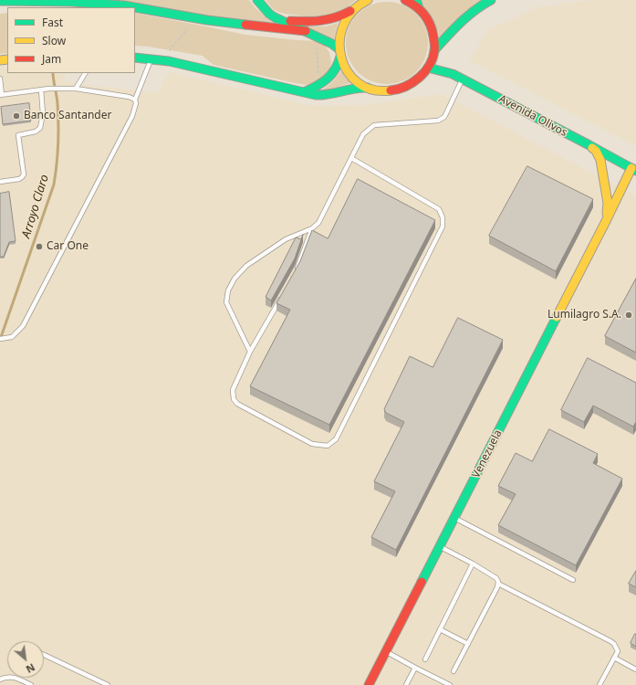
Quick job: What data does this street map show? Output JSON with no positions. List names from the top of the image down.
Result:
{
  "streets": {
    "main road": ["Avenida Olivos", "Venezuela"]
  },
  "crossings": [
    ["Avenida Olivos", "Venezuela"]
  ],
  "water": ["Arroyo Claro"],
  "places": ["Banco Santander", "Car One", "Lumilagro S.A."],
  "legend": ["Fast", "Slow", "Jam"],
  "north": "bottom right"
}
